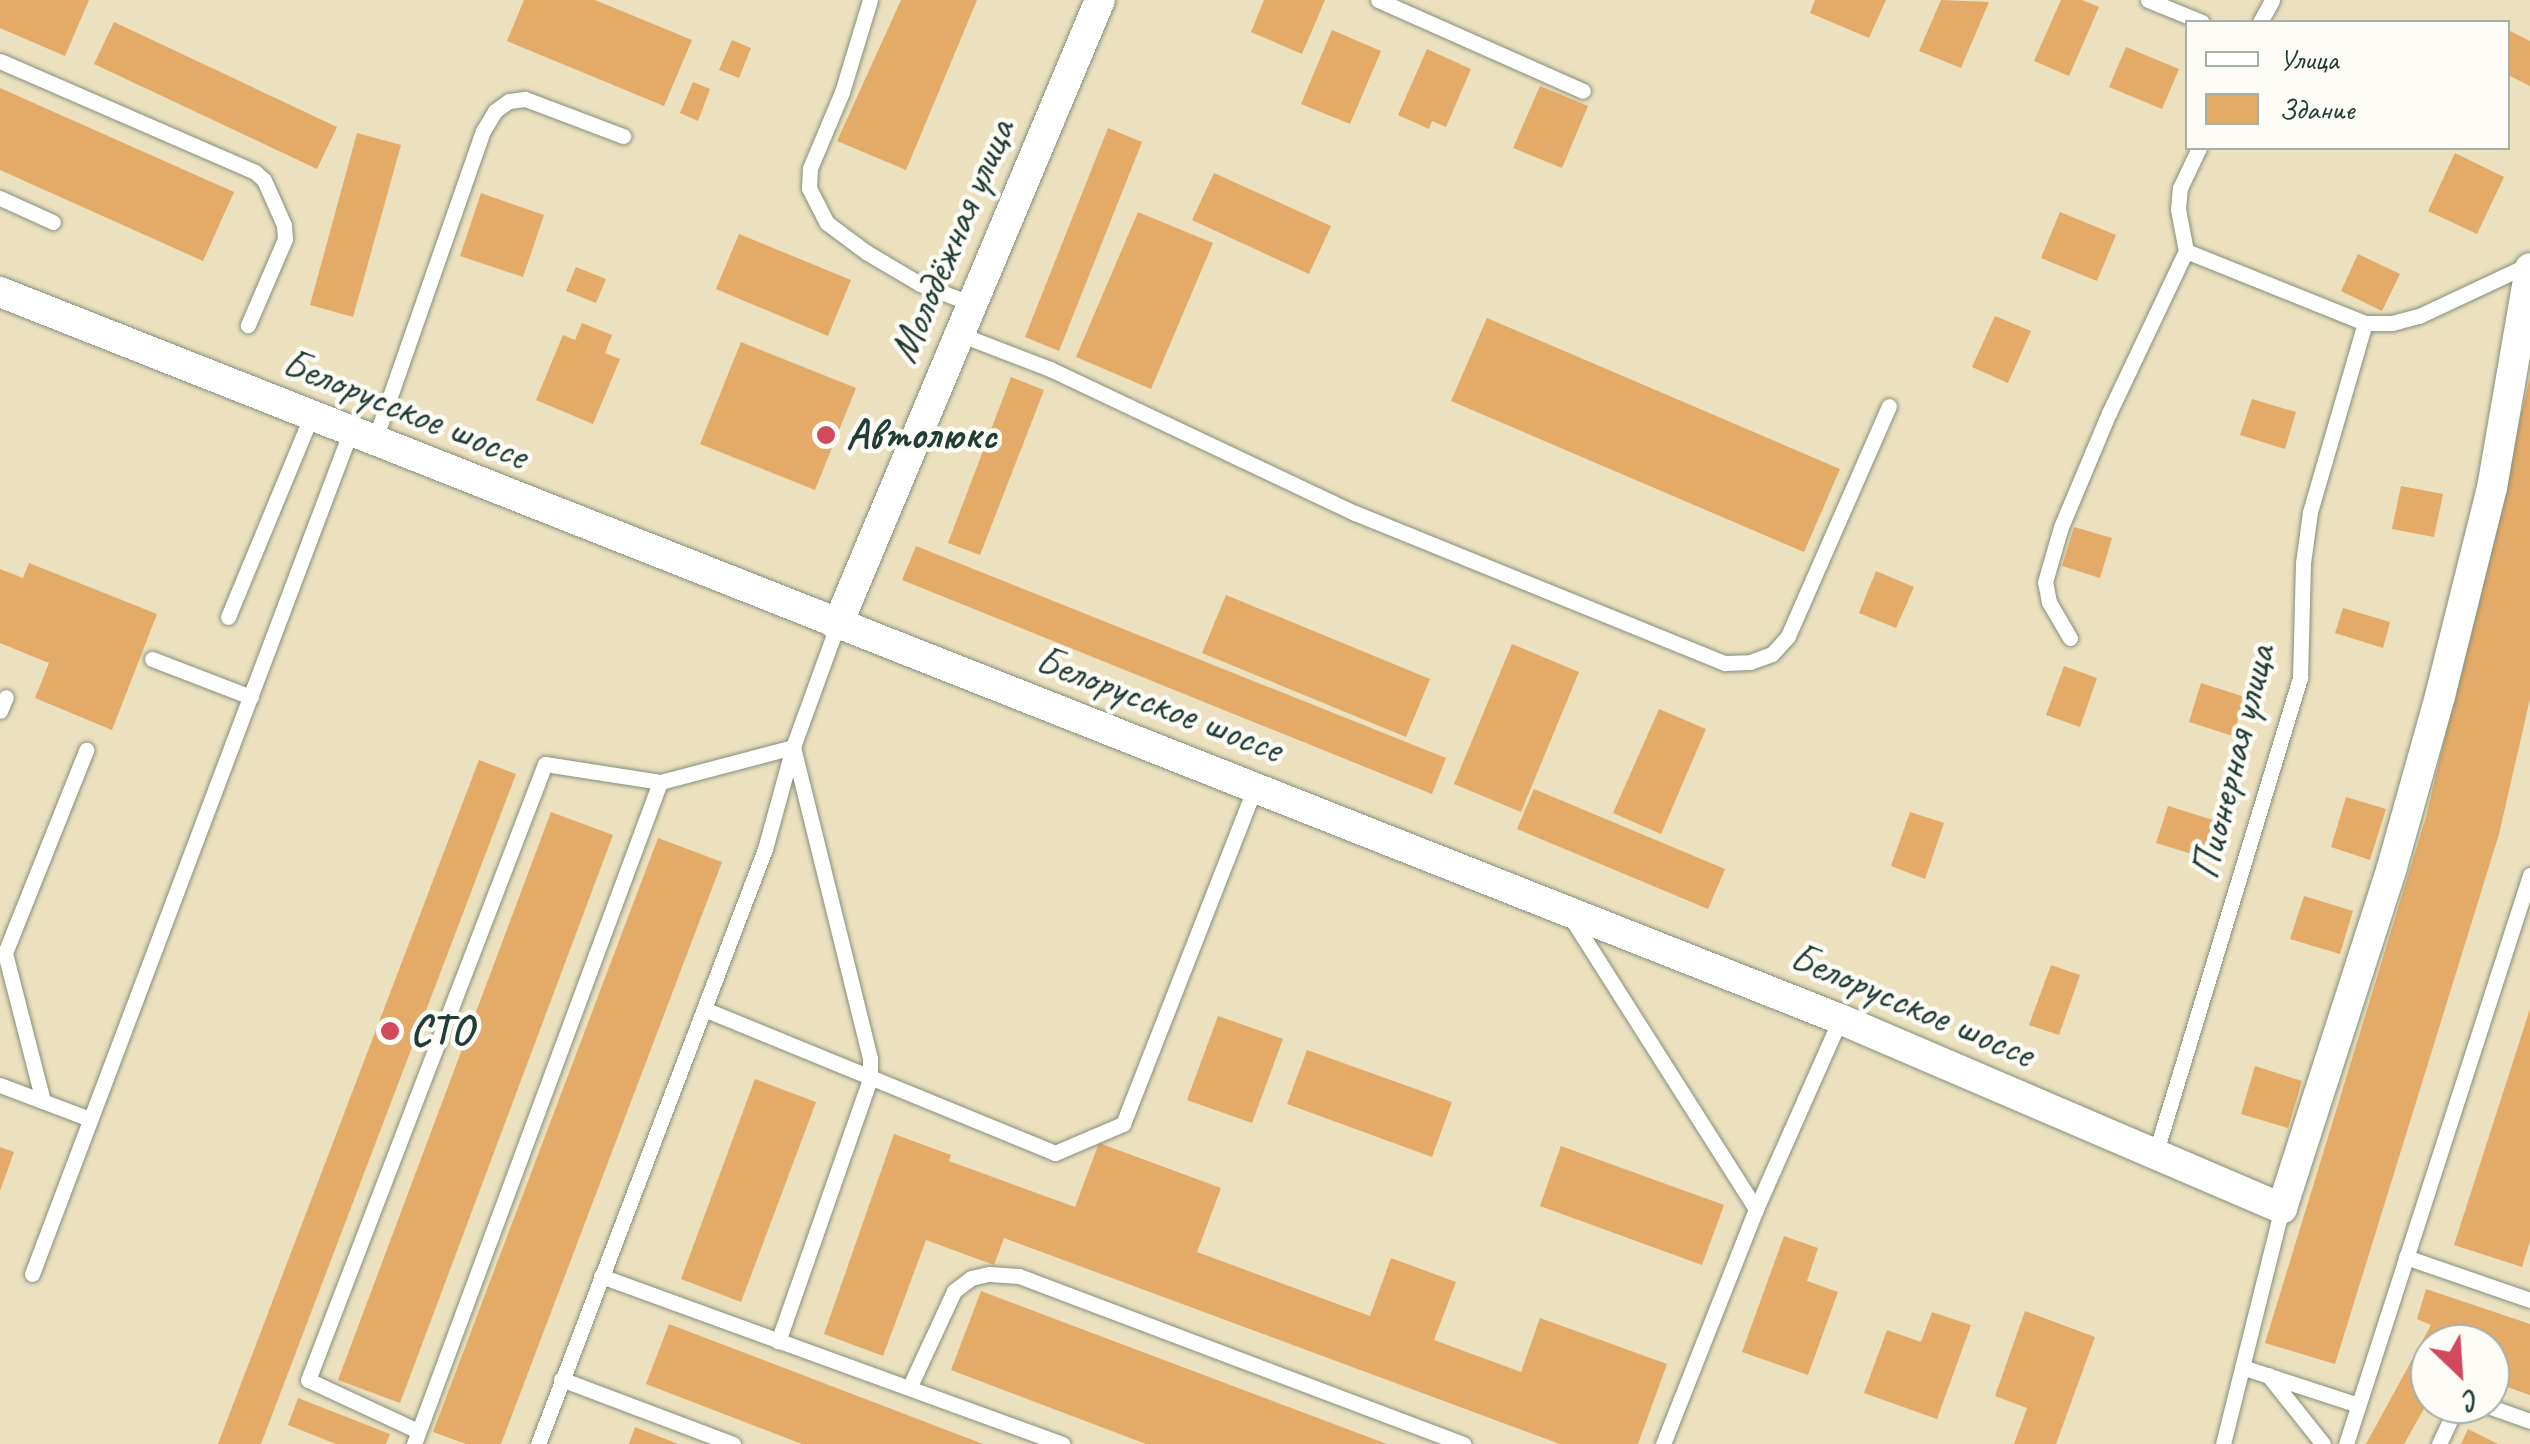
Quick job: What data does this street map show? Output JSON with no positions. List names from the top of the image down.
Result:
{
  "streets": {
    "street": ["Молодёжная улица", "Белорусское шоссе"],
    "lane": ["Пионерная улица"]
  },
  "crossings": [
    ["Молодёжная улица", "Белорусское шоссе"],
    ["Белорусское шоссе", "Пионерная улица"]
  ],
  "places": ["Автолюкс", "СТО"],
  "legend": ["Улица", "Здание"],
  "north": "bottom right"
}
